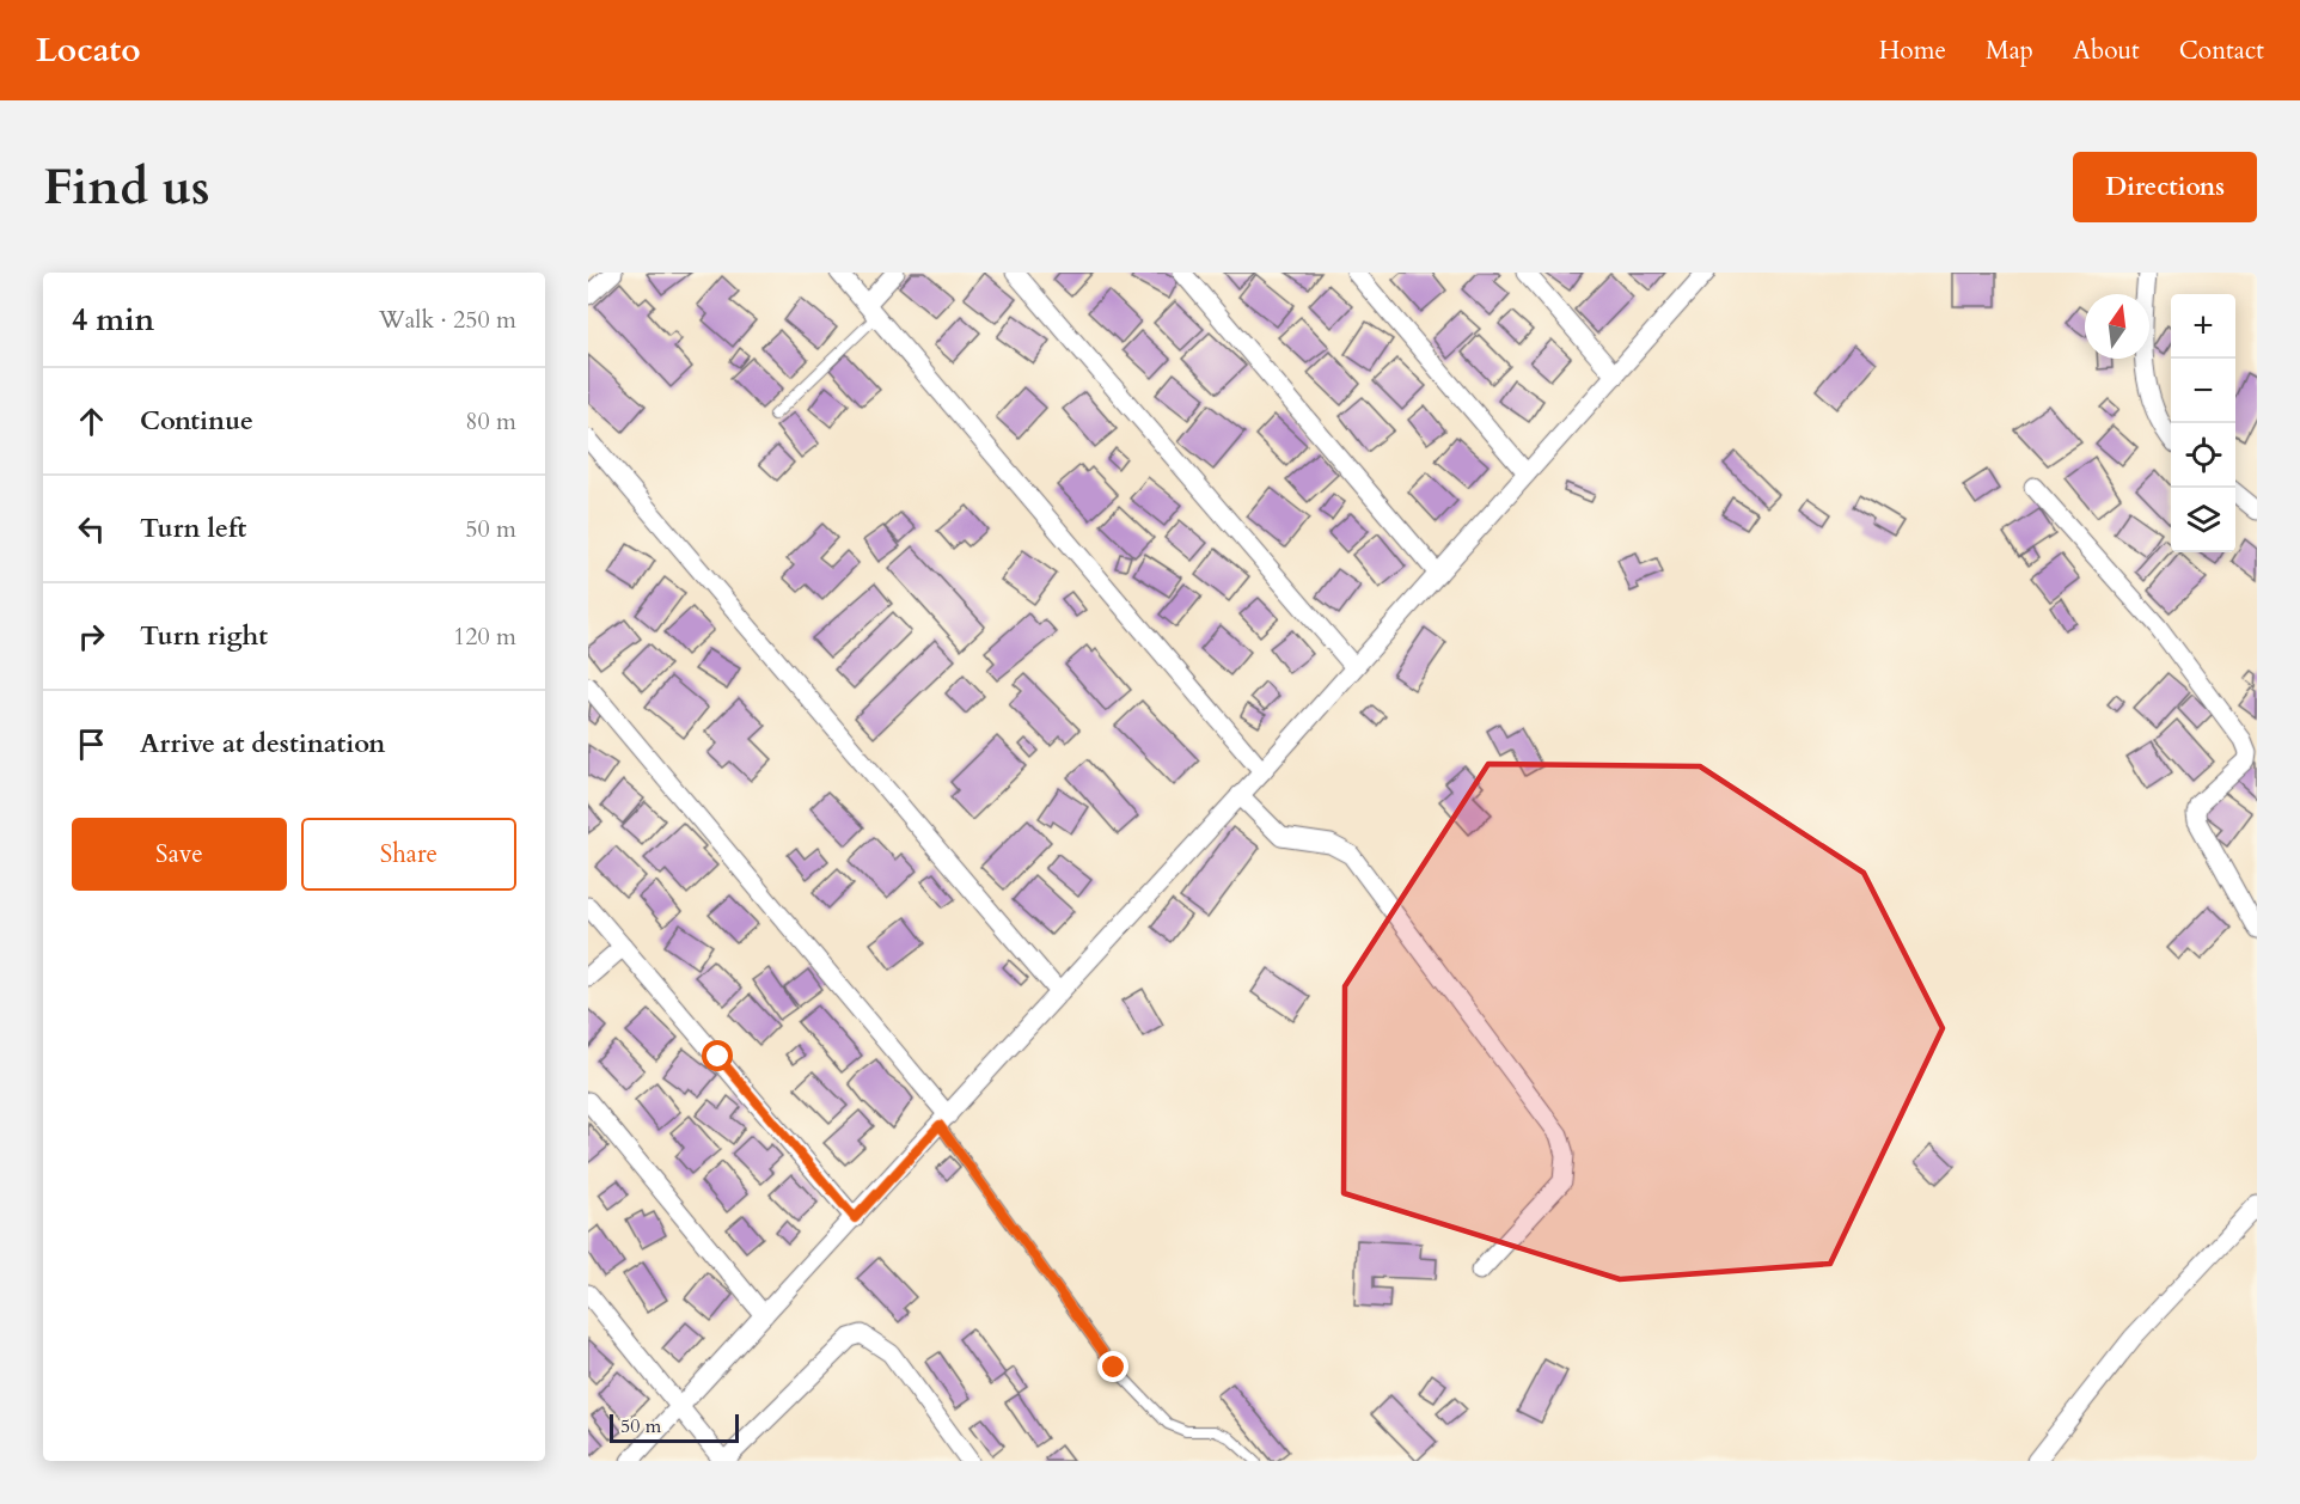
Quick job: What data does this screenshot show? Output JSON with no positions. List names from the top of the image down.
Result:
{
  "scale_bar": "50 m",
  "north": "top",
  "page": {
    "header": "Locato",
    "nav": [
      "Home",
      "Map",
      "About",
      "Contact"
    ],
    "buttons": [
      "Directions",
      ["Save", "Share"]
    ],
    "title": "Find us",
    "heading": ["4 min", "Walk · 250 m"],
    "map_buttons": ["+", "−"],
    "list": [
      ["Continue", "80 m"],
      ["Turn left", "50 m"],
      ["Turn right", "120 m"],
      "Arrive at destination"
    ],
    "scale": "50 m"
  }
}
